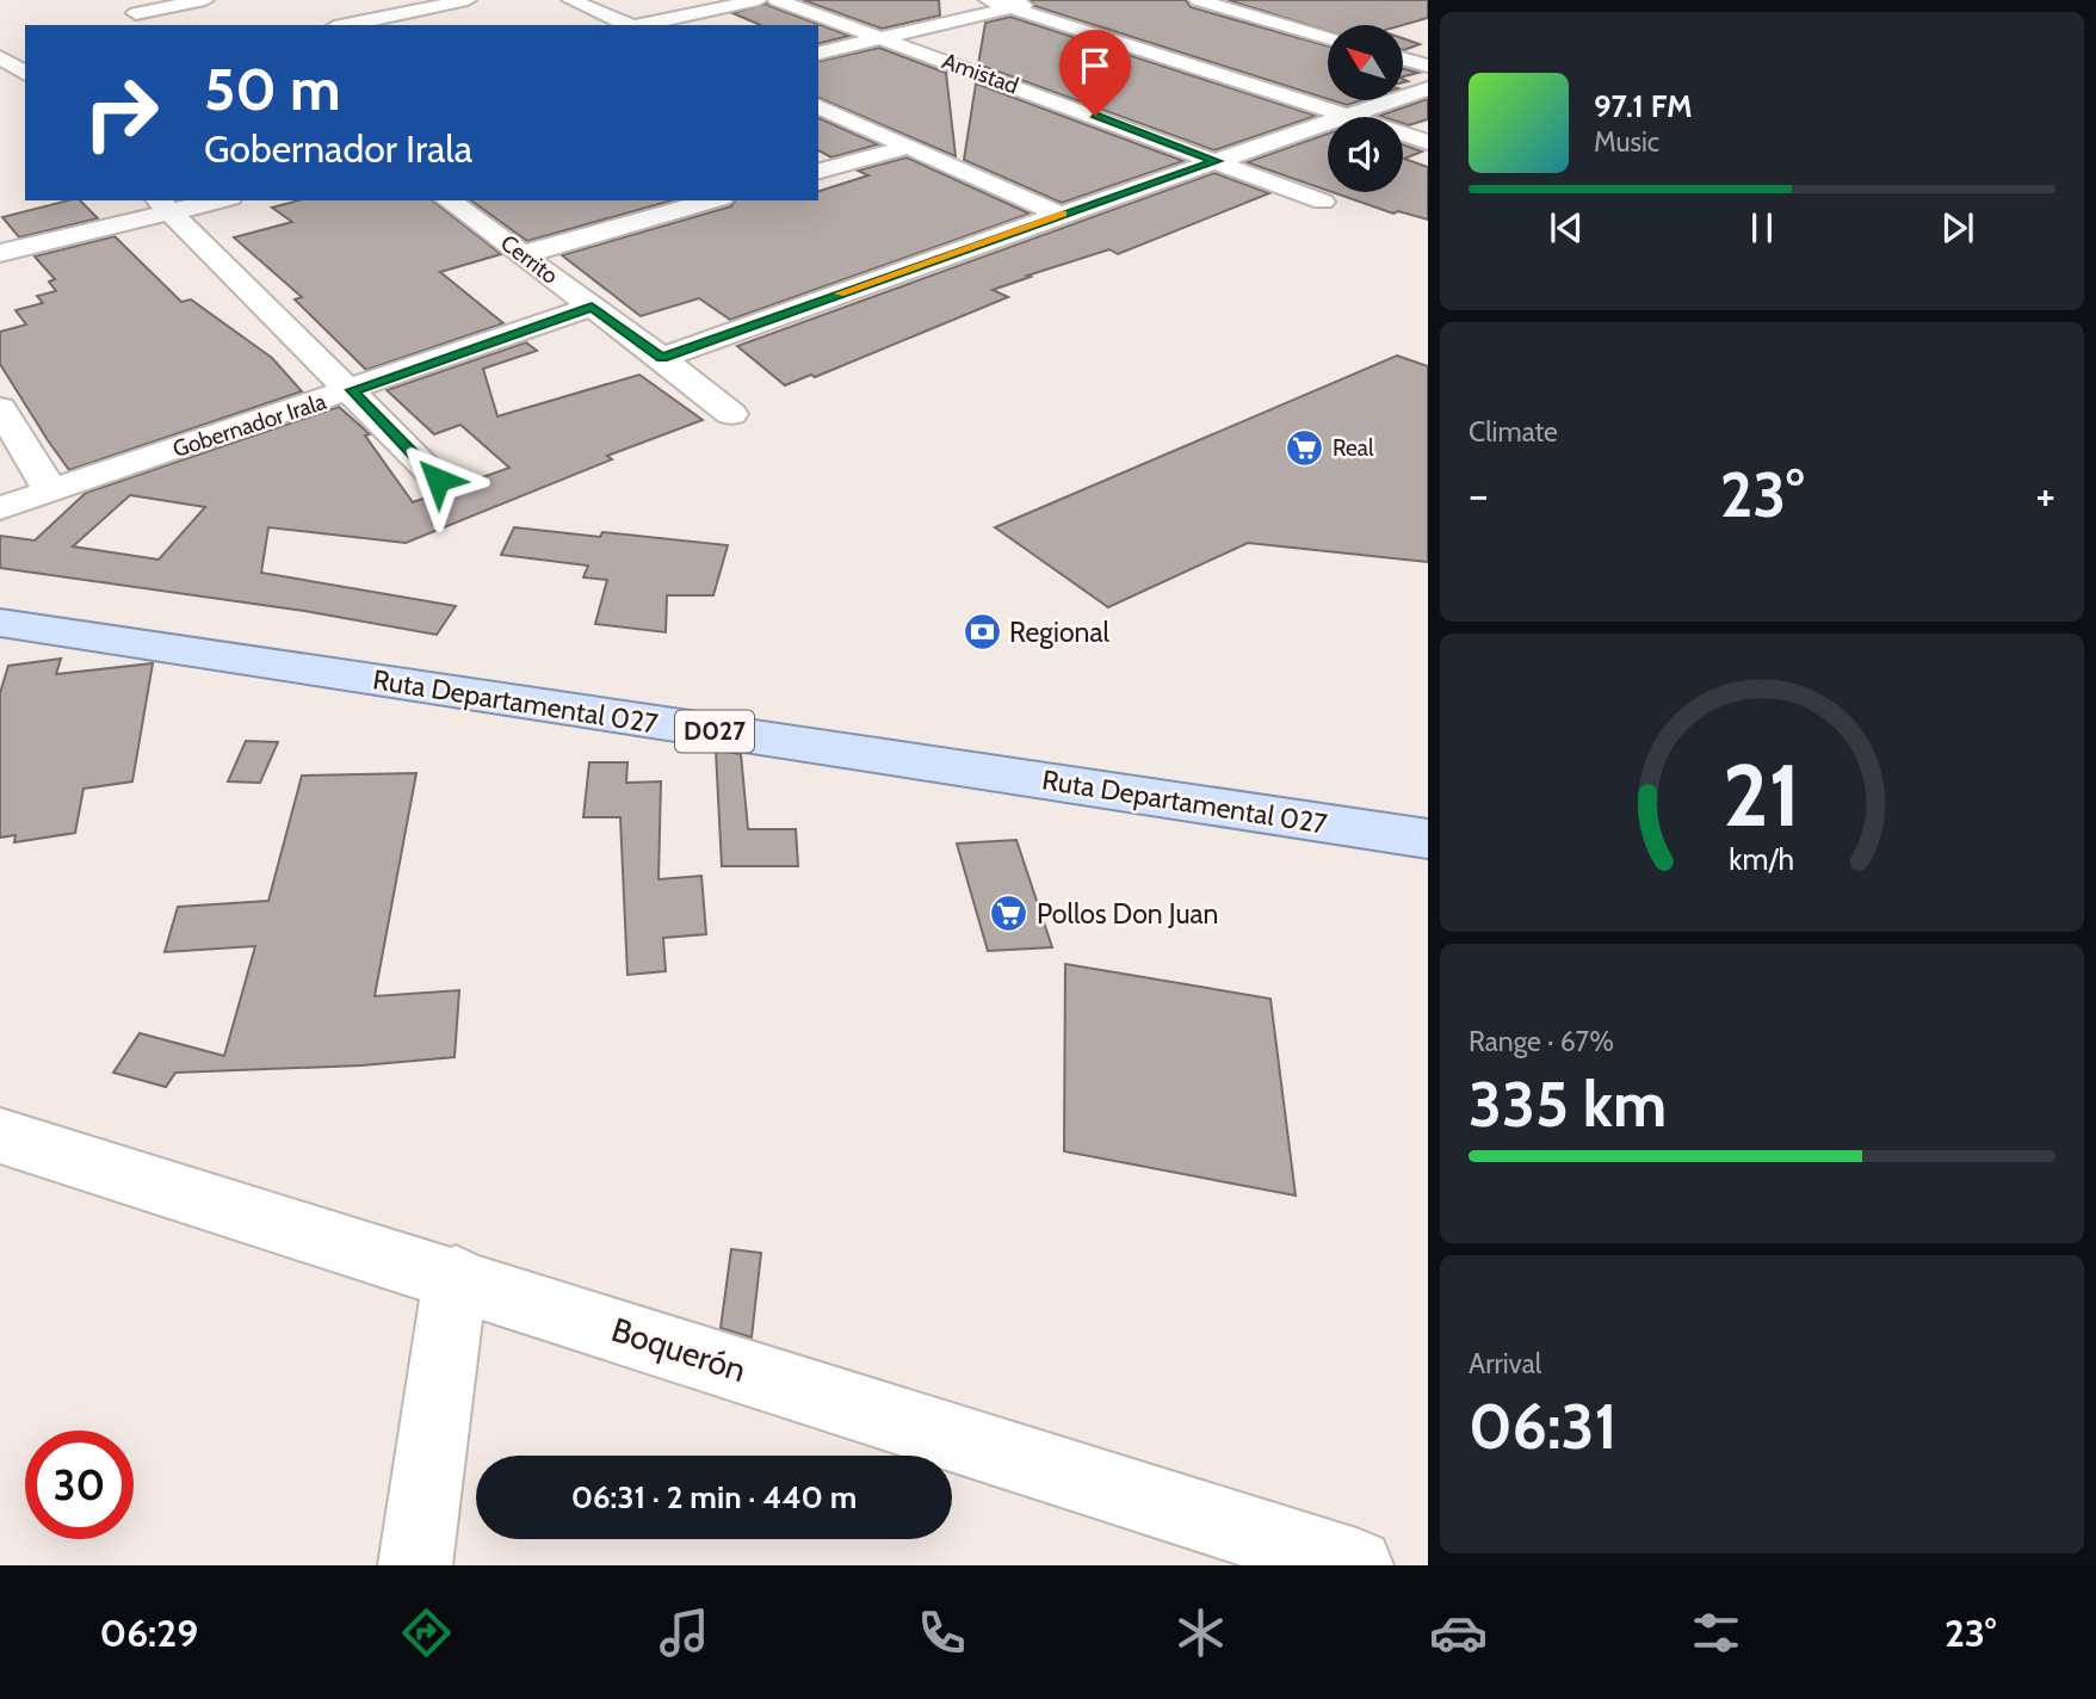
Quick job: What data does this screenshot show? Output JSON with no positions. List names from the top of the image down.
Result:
{
  "streets": {
    "main road": ["Ruta Departamental 027", "D027"],
    "street": [
      "Amistad",
      "Cerrito",
      "Gobernador Irala",
      "Boquerón"
    ]
  },
  "crossings": [
    ["Cerrito", "Gobernador Irala"]
  ],
  "places": {
    "supermarket": ["Real", "Pollos Don Juan"],
    "bank": ["Regional"]
  },
  "north": "top left",
  "page": {
    "turn": ["50 m", "Gobernador Irala"],
    "song": ["97.1 FM", "Music"],
    "tile": [
      "Climate",
      ["Range · 67%", "335 km"],
      ["Arrival", "06:31"]
    ],
    "heat": ["−", "23°", "+"],
    "limit": "30",
    "trip": "06:31 · 2 min · 440 m",
    "tabs": ["06:29", "23°"],
    "gauge": ["21", "km/h"]
  }
}
